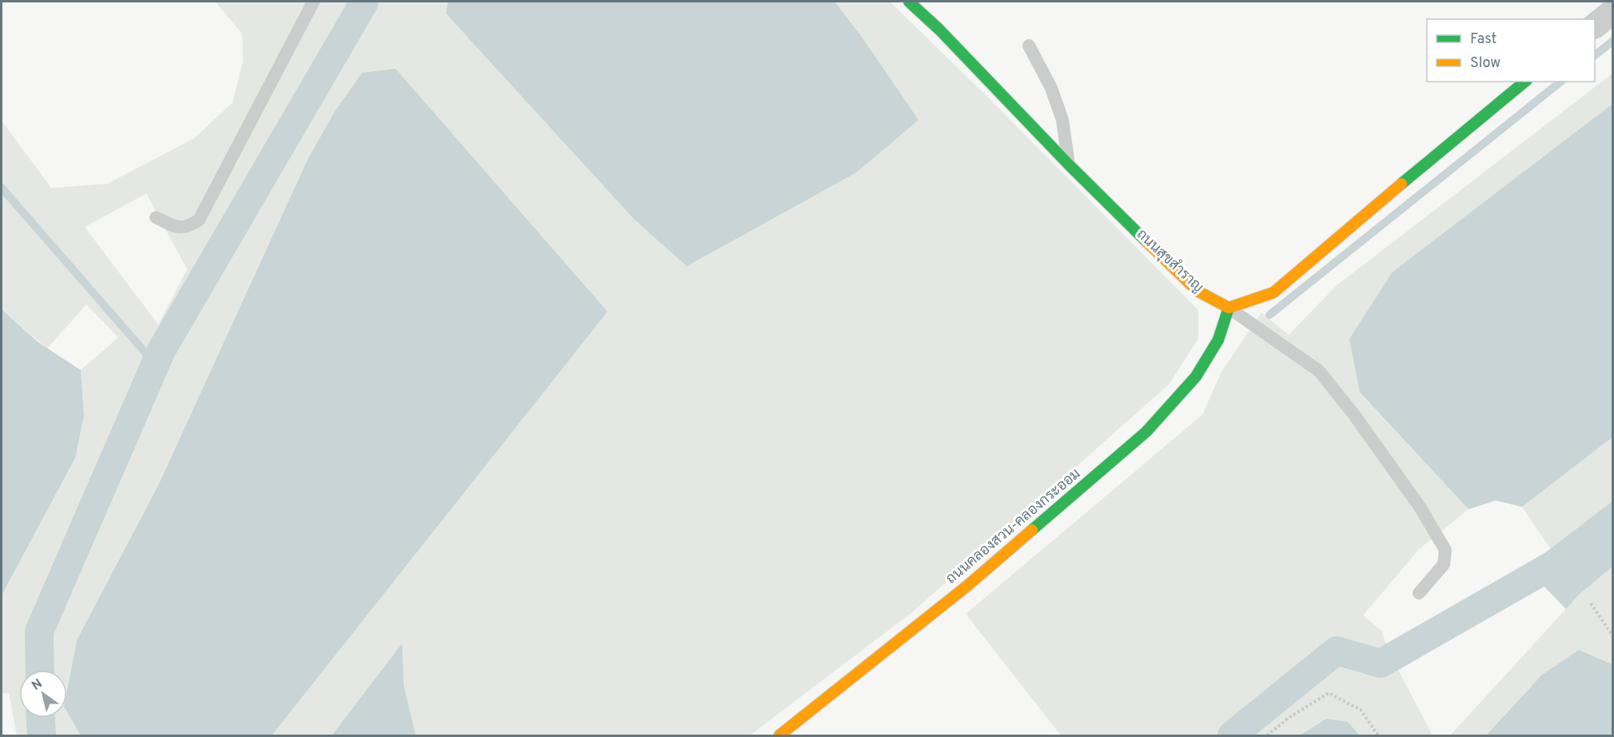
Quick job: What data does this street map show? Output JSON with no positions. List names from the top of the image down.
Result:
{
  "streets": {
    "street": ["ถนนสุขสำราญ", "ถนนคลองสวน-คลองกระออม"]
  },
  "crossings": [
    ["ถนนสุขสำราญ", "ถนนคลองสวน-คลองกระออม"]
  ],
  "legend": ["Fast", "Slow"],
  "north": "top left"
}
